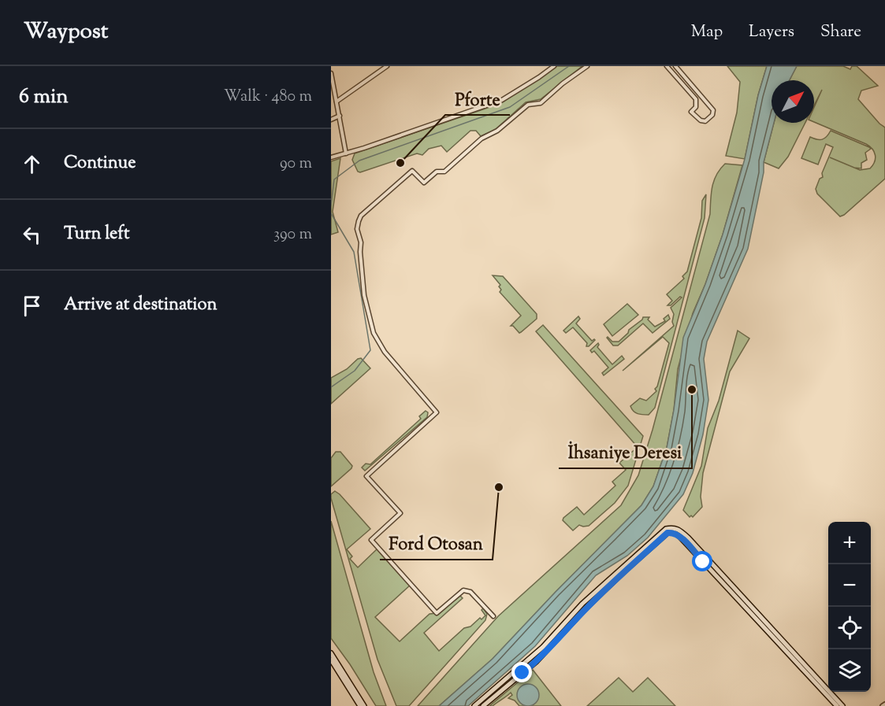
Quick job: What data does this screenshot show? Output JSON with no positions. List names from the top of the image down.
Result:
{
  "places": ["Pforte", "İhsaniye Deresi", "Ford Otosan"],
  "north": "top right",
  "page": {
    "header": "Waypost",
    "nav": ["Map", "Layers", "Share"],
    "heading": ["6 min", "Walk · 480 m"],
    "list": [
      ["Continue", "90 m"],
      ["Turn left", "390 m"],
      "Arrive at destination"
    ],
    "map_buttons": ["+", "−"]
  }
}
